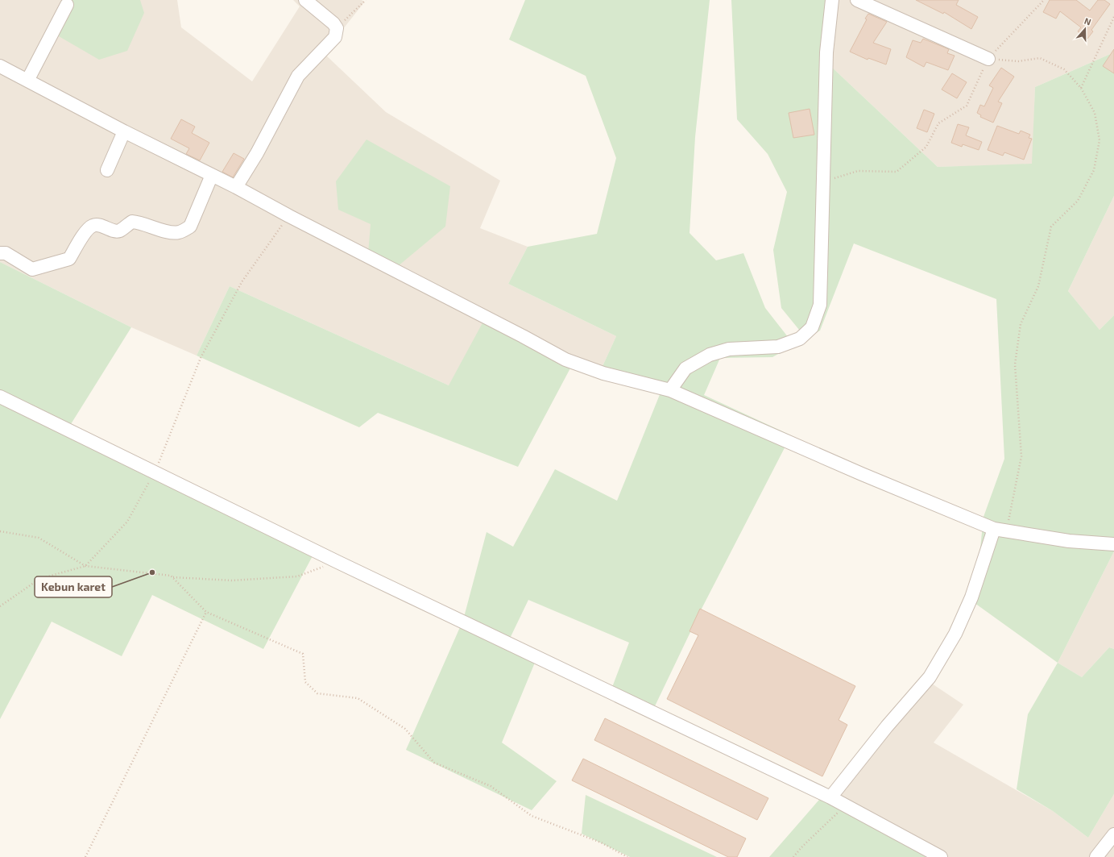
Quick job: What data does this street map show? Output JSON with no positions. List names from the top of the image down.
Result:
{
  "places": ["Kebun karet"],
  "north": "top"
}
